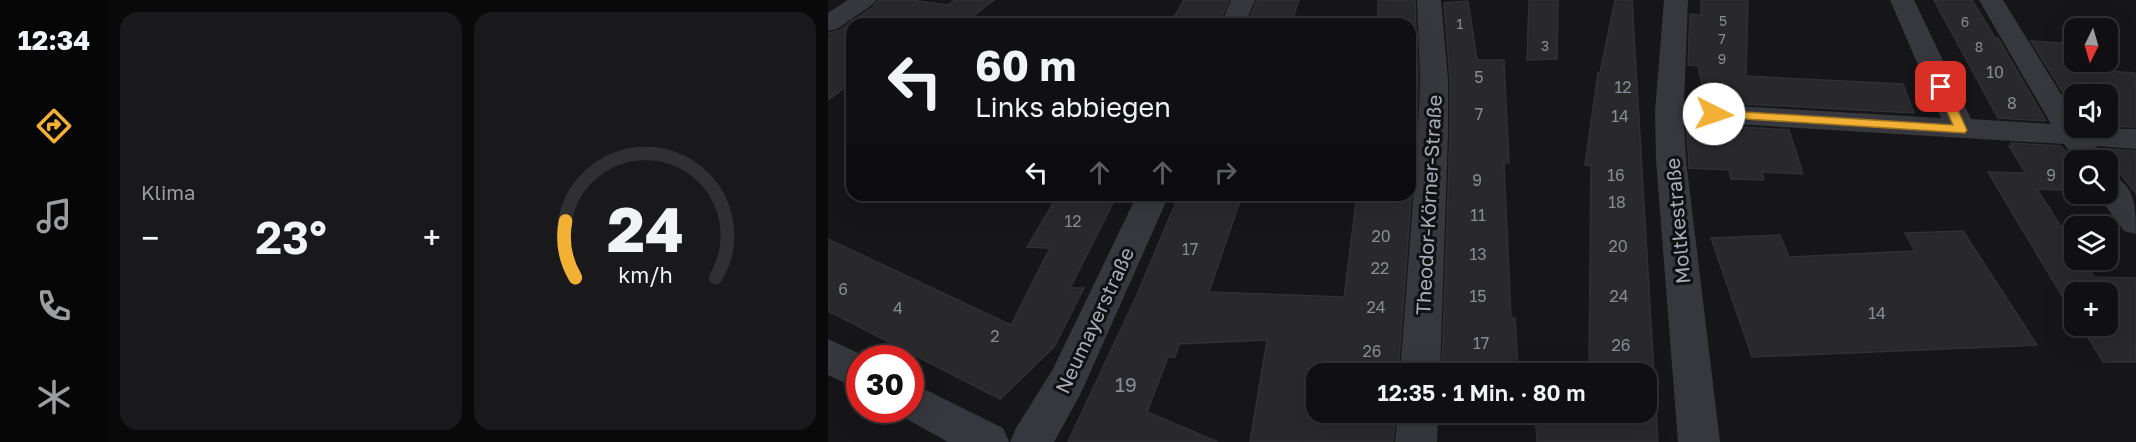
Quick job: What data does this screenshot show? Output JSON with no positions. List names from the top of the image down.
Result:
{
  "streets": {
    "street": ["Theodor-Körner-Straße", "Moltkestraße", "Neumayerstraße"]
  },
  "house_numbers": [
    "5",
    "6",
    "1",
    "7",
    "3",
    "8",
    "9",
    "10",
    "5",
    "12",
    "8",
    "7",
    "14",
    "16",
    "9",
    "9",
    "18",
    "11",
    "12",
    "20",
    "20",
    "17",
    "13",
    "22",
    "6",
    "15",
    "24",
    "24",
    "4",
    "14",
    "2",
    "17",
    "26",
    "26",
    "19"
  ],
  "north": "bottom",
  "page": {
    "tabs": "12:34",
    "tile": "Klima",
    "map_buttons": "+",
    "turn": ["60 m", "Links abbiegen"],
    "heat": ["−", "23°", "+"],
    "limit": "30",
    "trip": "12:35 · 1 Min. · 80 m",
    "gauge": ["24", "km/h"]
  }
}
